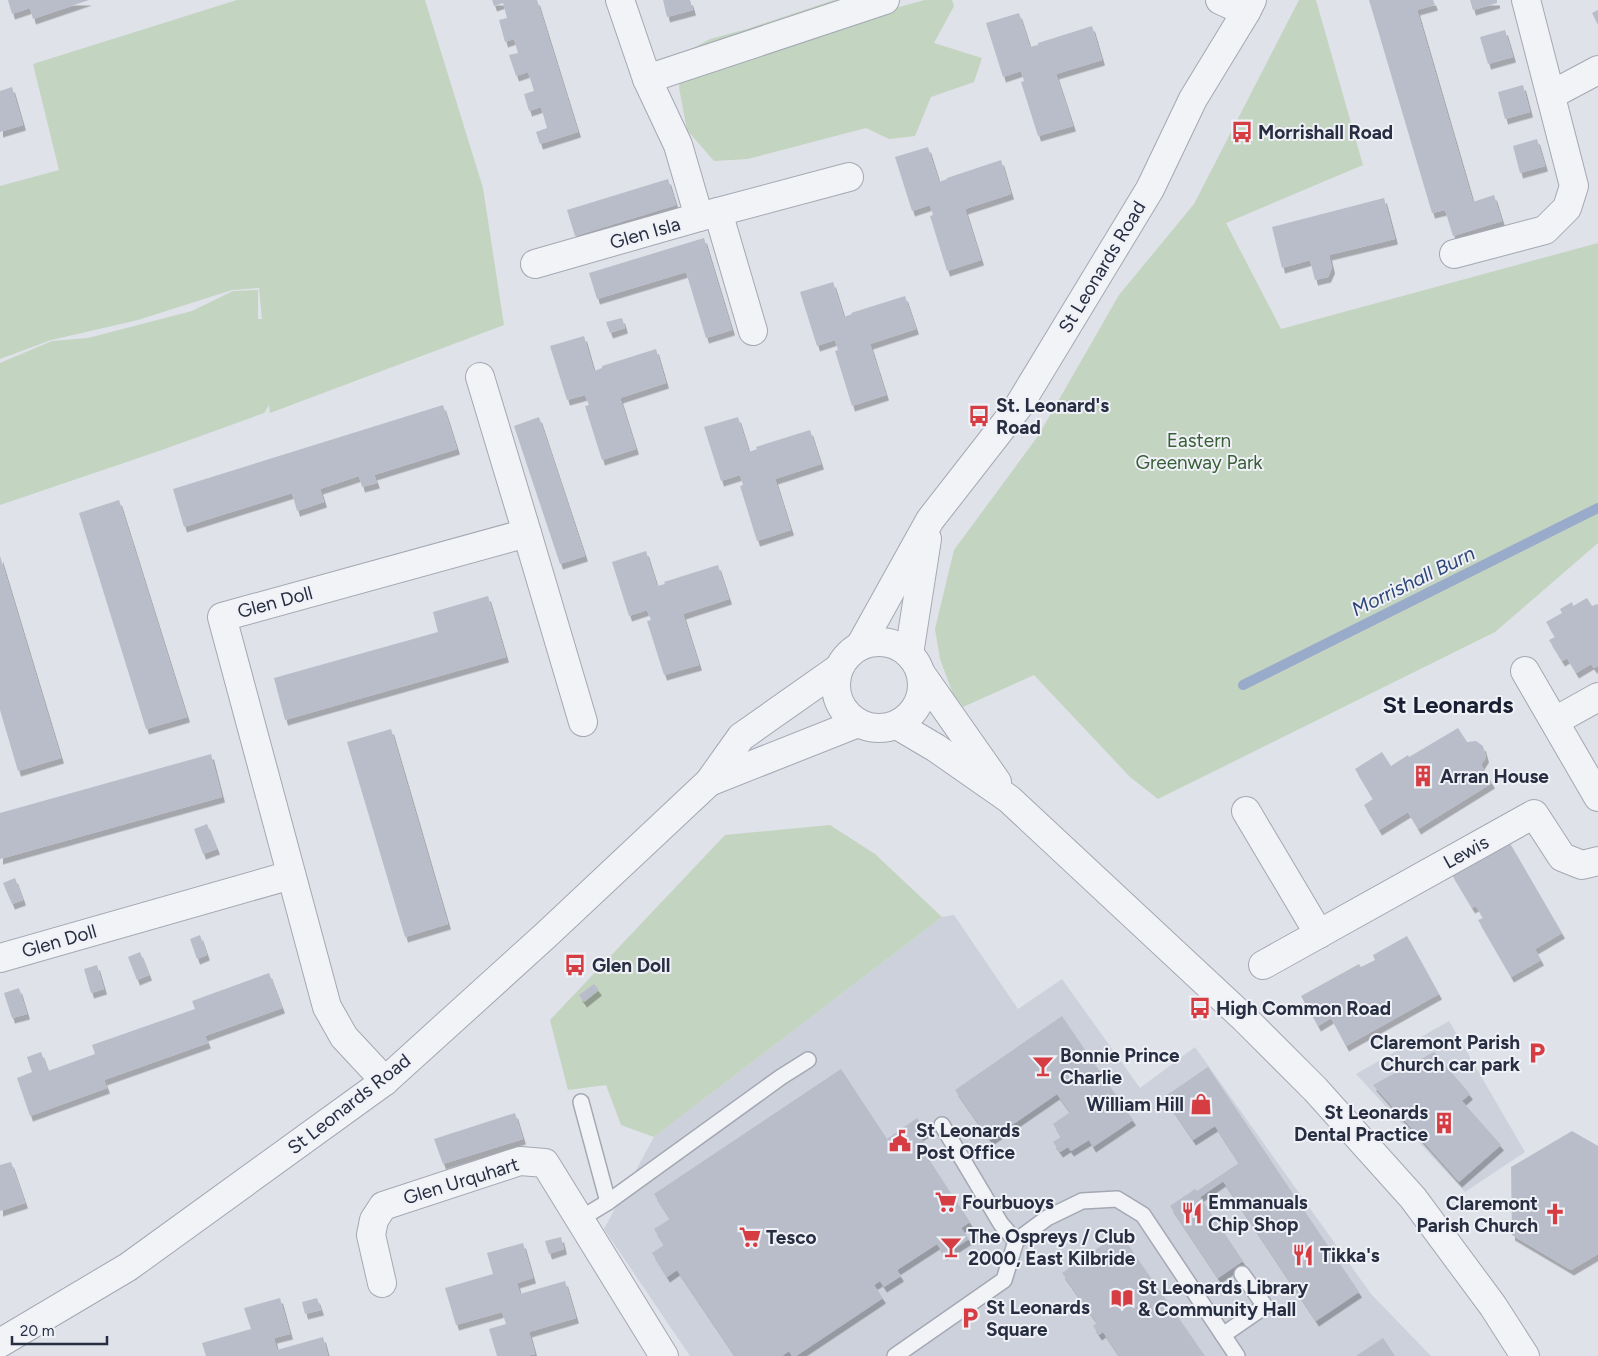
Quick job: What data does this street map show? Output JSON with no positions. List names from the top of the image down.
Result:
{
  "streets": {
    "street": [
      "Glen Isla",
      "St Leonards Road",
      "Glen Doll",
      "Lewis",
      "Glen Urquhart"
    ]
  },
  "crossings": [
    ["St Leonards Road", "Glen Doll"]
  ],
  "districts": ["St Leonards"],
  "water": ["Morrishall Burn"],
  "parks": ["Eastern Greenway Park"],
  "places": {
    "bus stop": [
      "Morrishall Road",
      "St. Leonard's Road",
      "Glen Doll",
      "High Common Road"
    ],
    "building": ["Arran House", "St Leonards Dental Practice"],
    "parking": ["Claremont Parish Church car park", "St Leonards Square"],
    "bar": ["Bonnie Prince Charlie", "The Ospreys / Club 2000, East Kilbride"],
    "shop": ["William Hill"],
    "public building": ["St Leonards Post Office"],
    "supermarket": ["Fourbuoys", "Tesco"],
    "restaurant": ["Emmanuals Chip Shop", "Tikka's"],
    "church": ["Claremont Parish Church"],
    "library": ["St Leonards Library & Community Hall"]
  },
  "scale_bar": "20 m"
}
